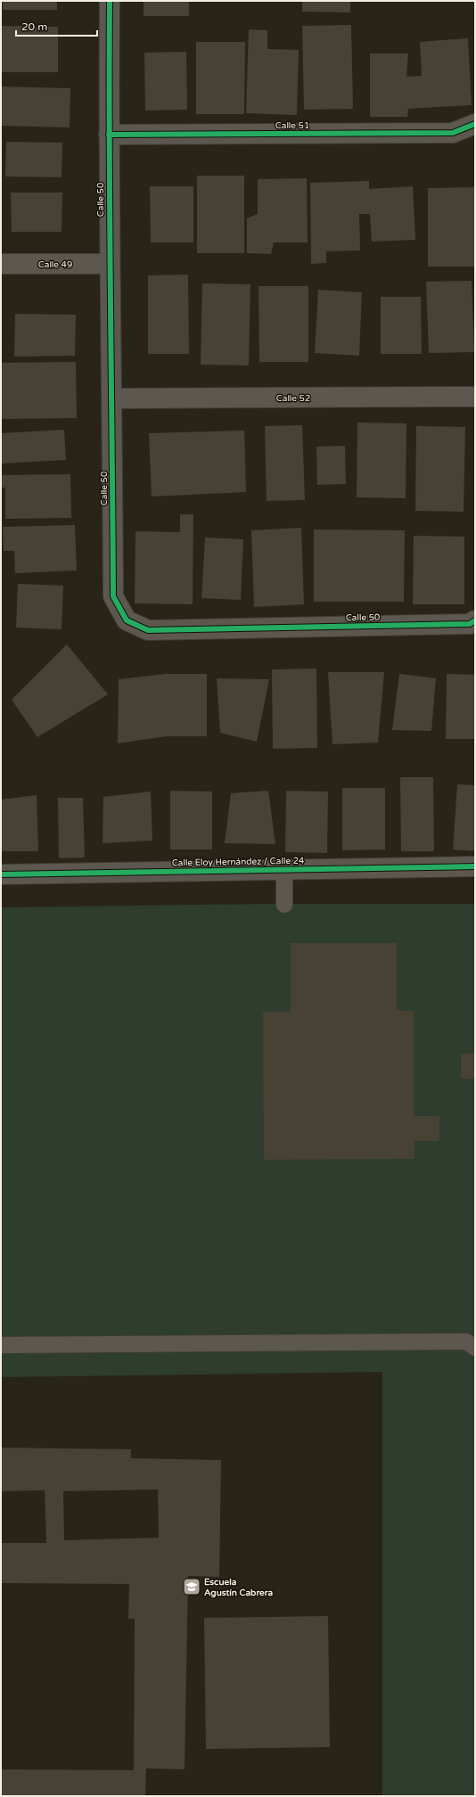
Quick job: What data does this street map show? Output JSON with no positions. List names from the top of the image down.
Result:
{
  "streets": {
    "street": [
      "Calle 51",
      "Calle 50",
      "Calle 49",
      "Calle 52",
      "Calle Eloy Hernández / Calle 24"
    ]
  },
  "crossings": [
    ["Calle 51", "Calle 50"],
    ["Calle 50", "Calle 49"],
    ["Calle 50", "Calle 52"]
  ],
  "places": {
    "school or university": ["Escuela Agustín Cabrera"]
  },
  "scale_bar": "20 m"
}
